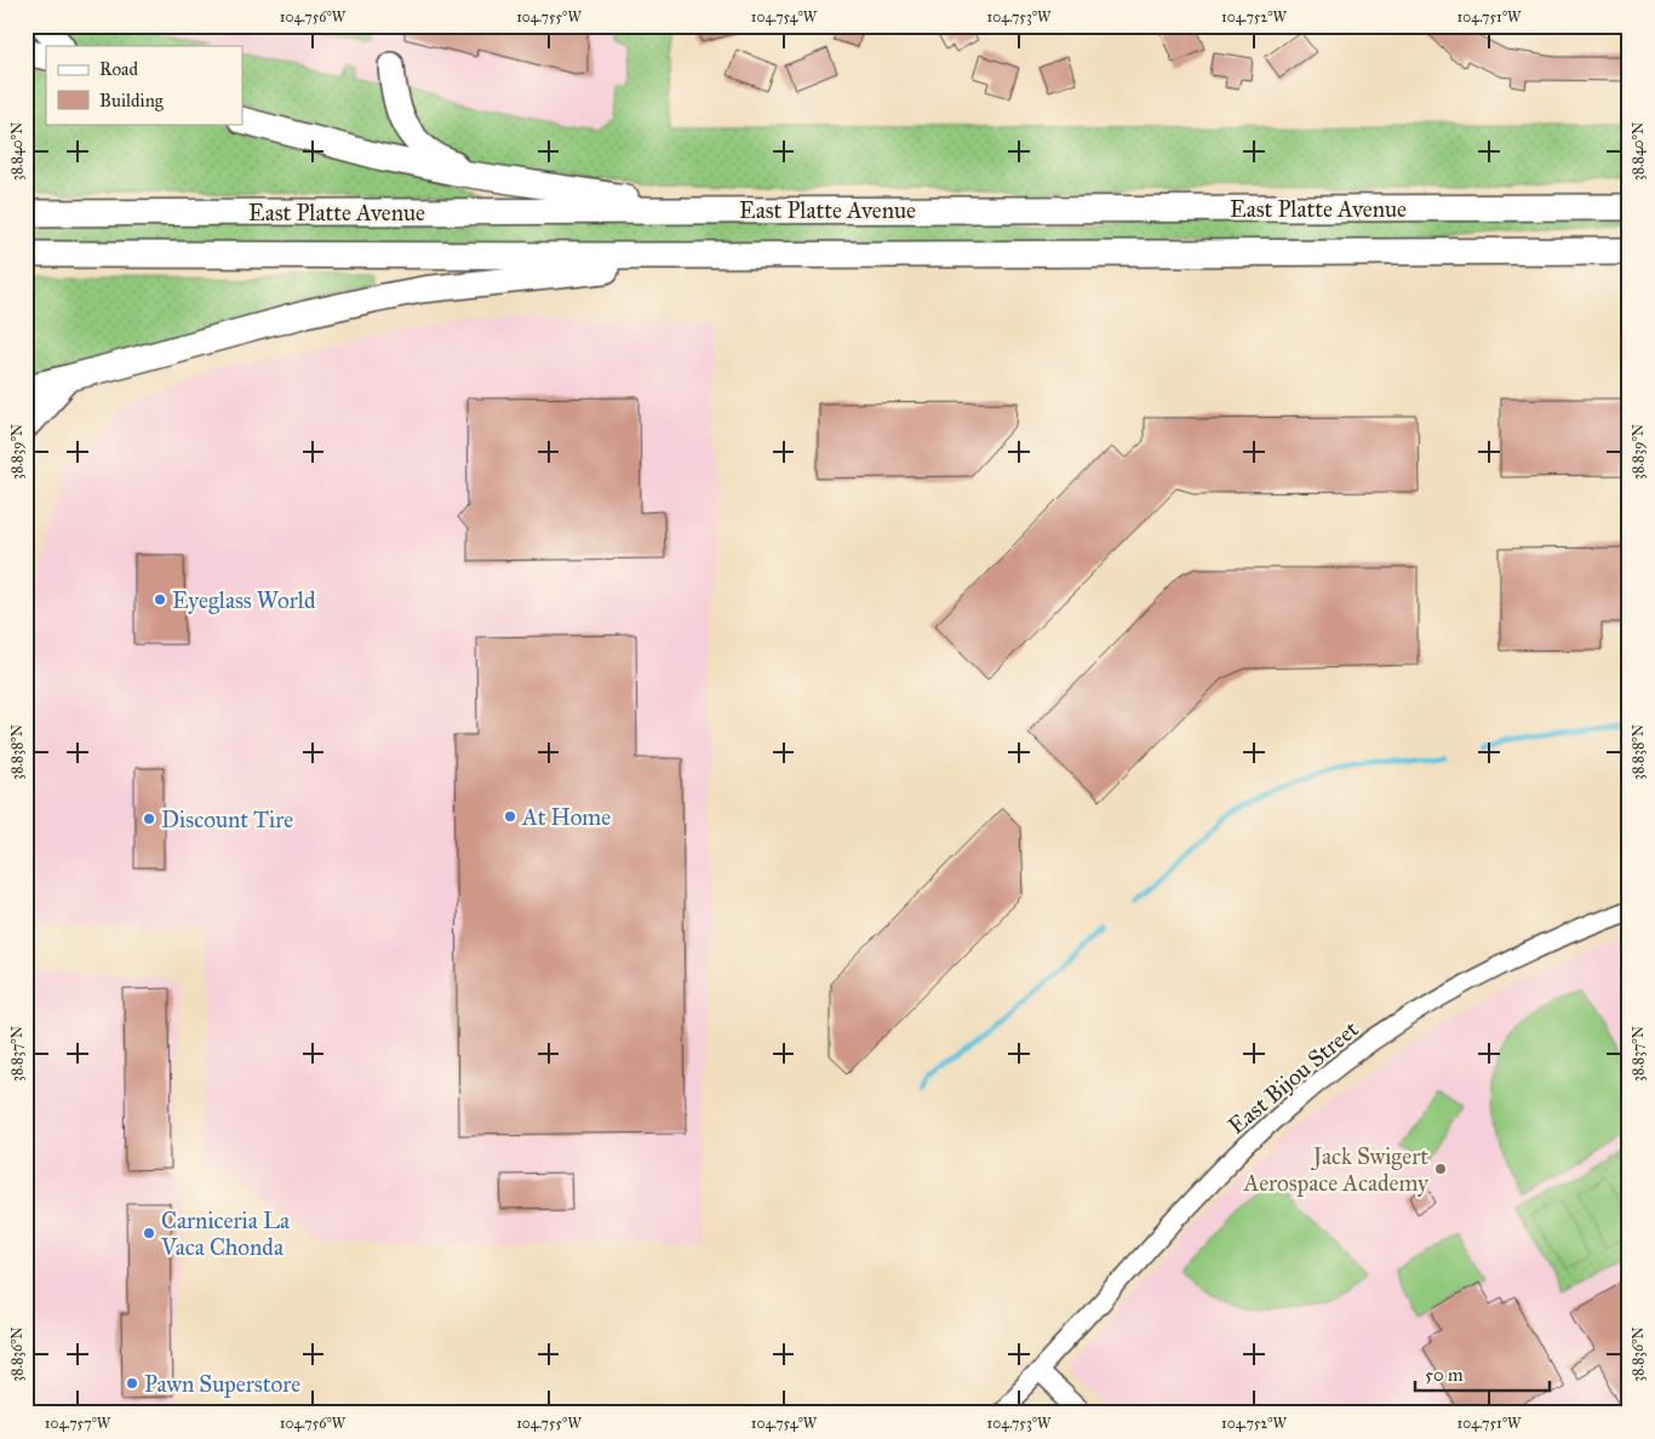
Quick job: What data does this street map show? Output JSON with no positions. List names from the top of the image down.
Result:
{
  "streets": {
    "highway": ["East Platte Avenue"],
    "street": ["East Bijou Street"]
  },
  "places": [
    "Eyeglass World",
    "At Home",
    "Discount Tire",
    "Jack Swigert Aerospace Academy",
    "Carniceria La Vaca Chonda",
    "Pawn Superstore"
  ],
  "legend": ["Road", "Building"],
  "scale_bar": "50 m",
  "coordinates": [
    "104.756°W",
    "104.755°W",
    "104.754°W",
    "104.753°W",
    "104.752°W",
    "104.751°W",
    "38.840°N",
    "38.839°N",
    "38.838°N",
    "38.837°N",
    "38.836°N",
    "104.757°W"
  ]
}
